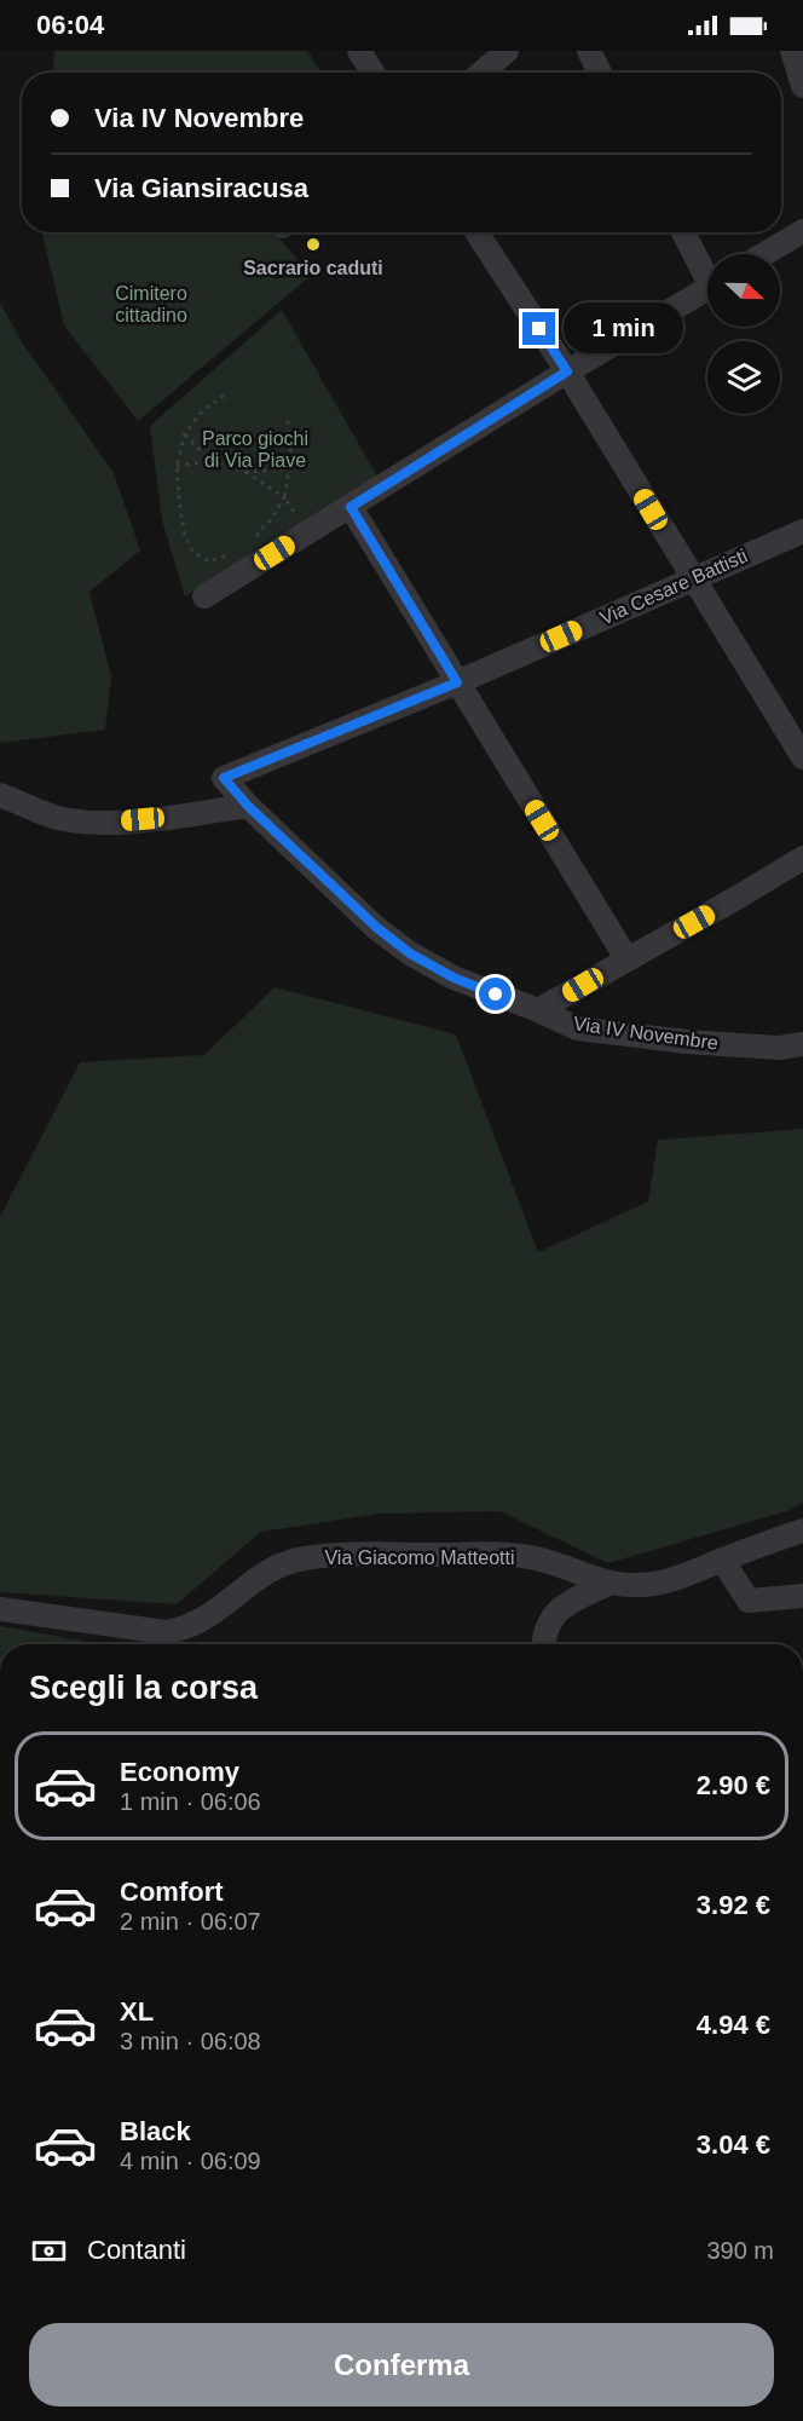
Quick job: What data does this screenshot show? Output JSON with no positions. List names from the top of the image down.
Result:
{
  "streets": {
    "street": ["Via Cesare Battisti", "Via IV Novembre", "Via Giacomo Matteotti"]
  },
  "crossings": [
    ["Via Cesare Battisti", "Via IV Novembre"]
  ],
  "parks": ["Cimitero cittadino", "Parco giochi di Via Piave"],
  "places": ["Sacrario caduti"],
  "north": "right",
  "page": {
    "status": "06:04",
    "banner": ["Via IV Novembre", "Via Giansiracusa"],
    "bubble": "1 min",
    "heading": "Scegli la corsa",
    "list": [
      {
        "name": "Economy",
        "note": "1 min · 06:06",
        "value": "2.90 €"
      },
      {
        "name": "Comfort",
        "note": "2 min · 06:07",
        "value": "3.92 €"
      },
      {
        "name": "XL",
        "note": "3 min · 06:08",
        "value": "4.94 €"
      },
      {
        "name": "Black",
        "note": "4 min · 06:09",
        "value": "3.04 €"
      }
    ],
    "pay": ["Contanti", "390 m"],
    "buttons": "Conferma"
  }
}
